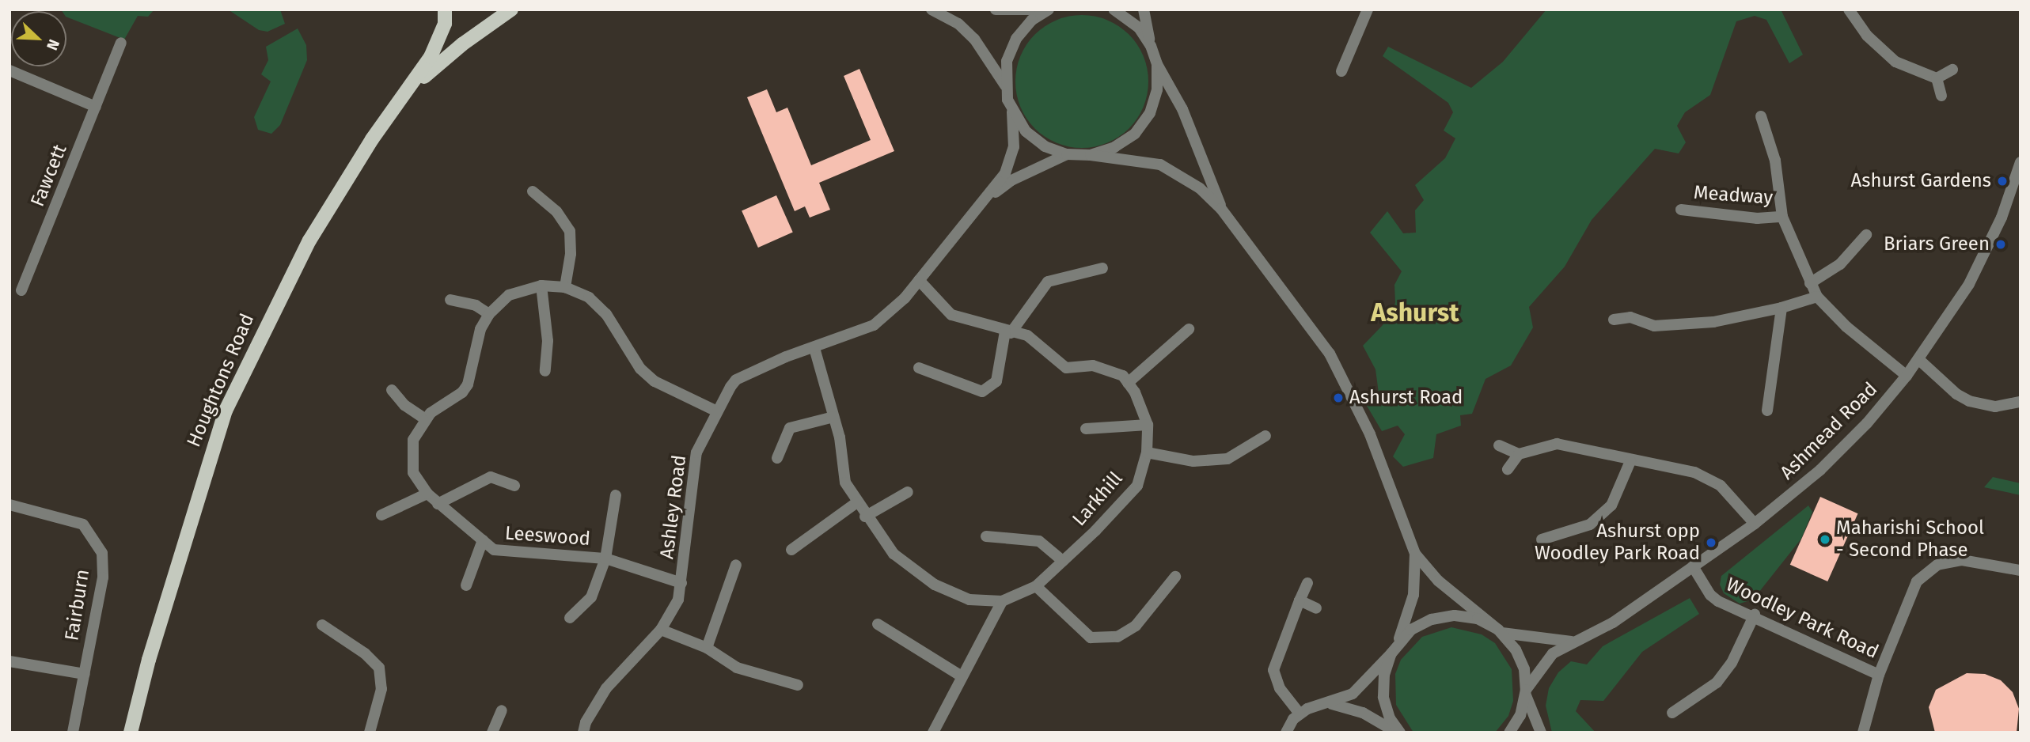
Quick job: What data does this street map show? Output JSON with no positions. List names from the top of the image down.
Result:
{
  "streets": {
    "main road": ["Houghtons Road"],
    "street": [
      "Fawcett",
      "Meadway",
      "Ashmead Road",
      "Larkhill",
      "Ashley Road",
      "Leeswood",
      "Fairburn",
      "Woodley Park Road"
    ]
  },
  "crossings": [
    ["Ashmead Road", "Woodley Park Road"],
    ["Larkhill", "Ashley Road"],
    ["Ashley Road", "Leeswood"]
  ],
  "districts": ["Ashurst"],
  "places": [
    "Ashurst Gardens",
    "Briars Green",
    "Ashurst Road",
    "Maharishi School - Second Phase",
    "Ashurst opp Woodley Park Road"
  ],
  "north": "bottom right"
}
